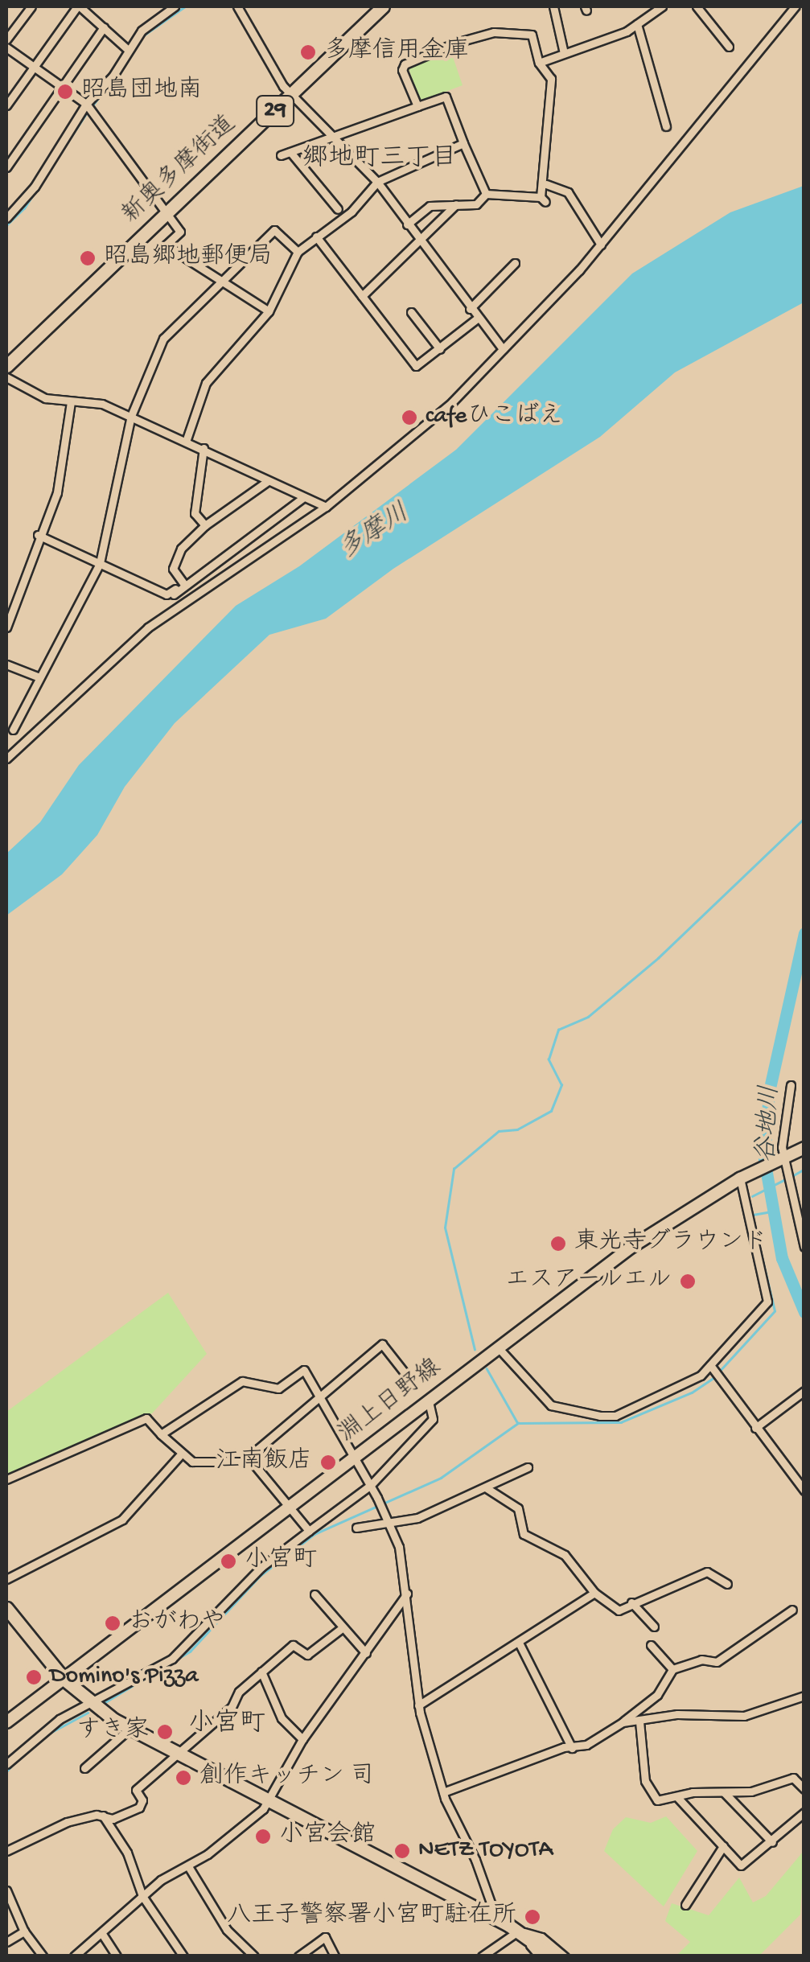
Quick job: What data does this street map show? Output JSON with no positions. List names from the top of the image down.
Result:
{
  "streets": {
    "main road": ["29", "新奥多摩街道", "淵上日野線"]
  },
  "districts": ["郷地町三丁目", "小宮町"],
  "water": ["多摩川", "谷地川"],
  "places": [
    "多摩信用金庫",
    "昭島団地南",
    "昭島郷地郵便局",
    "cafeひこばえ",
    "東光寺グラウンド",
    "エスアールエル",
    "江南飯店",
    "小宮町",
    "おがわや",
    "Domino's Pizza",
    "すき家",
    "創作キッチン 司",
    "小宮会館",
    "NETZ TOYOTA",
    "八王子警察署小宮町駐在所"
  ]
}
